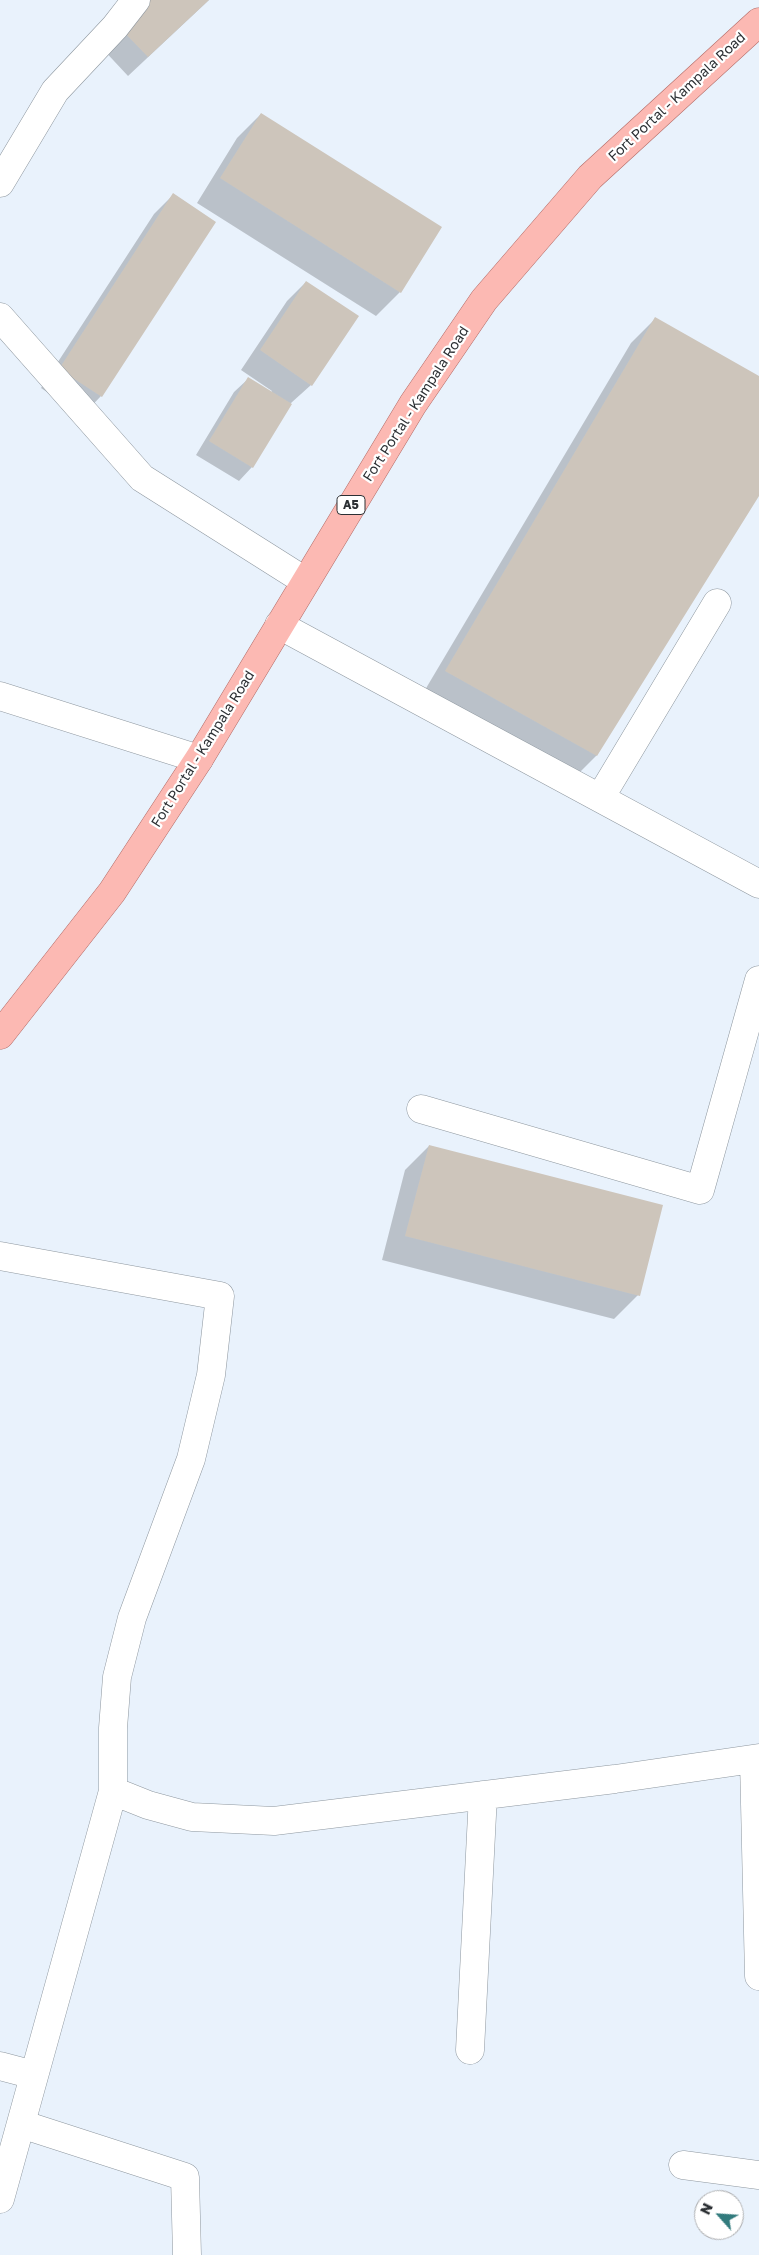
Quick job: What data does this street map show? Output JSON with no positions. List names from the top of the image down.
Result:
{
  "streets": {
    "main road": ["Fort Portal - Kampala Road", "A5"]
  },
  "north": "top left"
}
